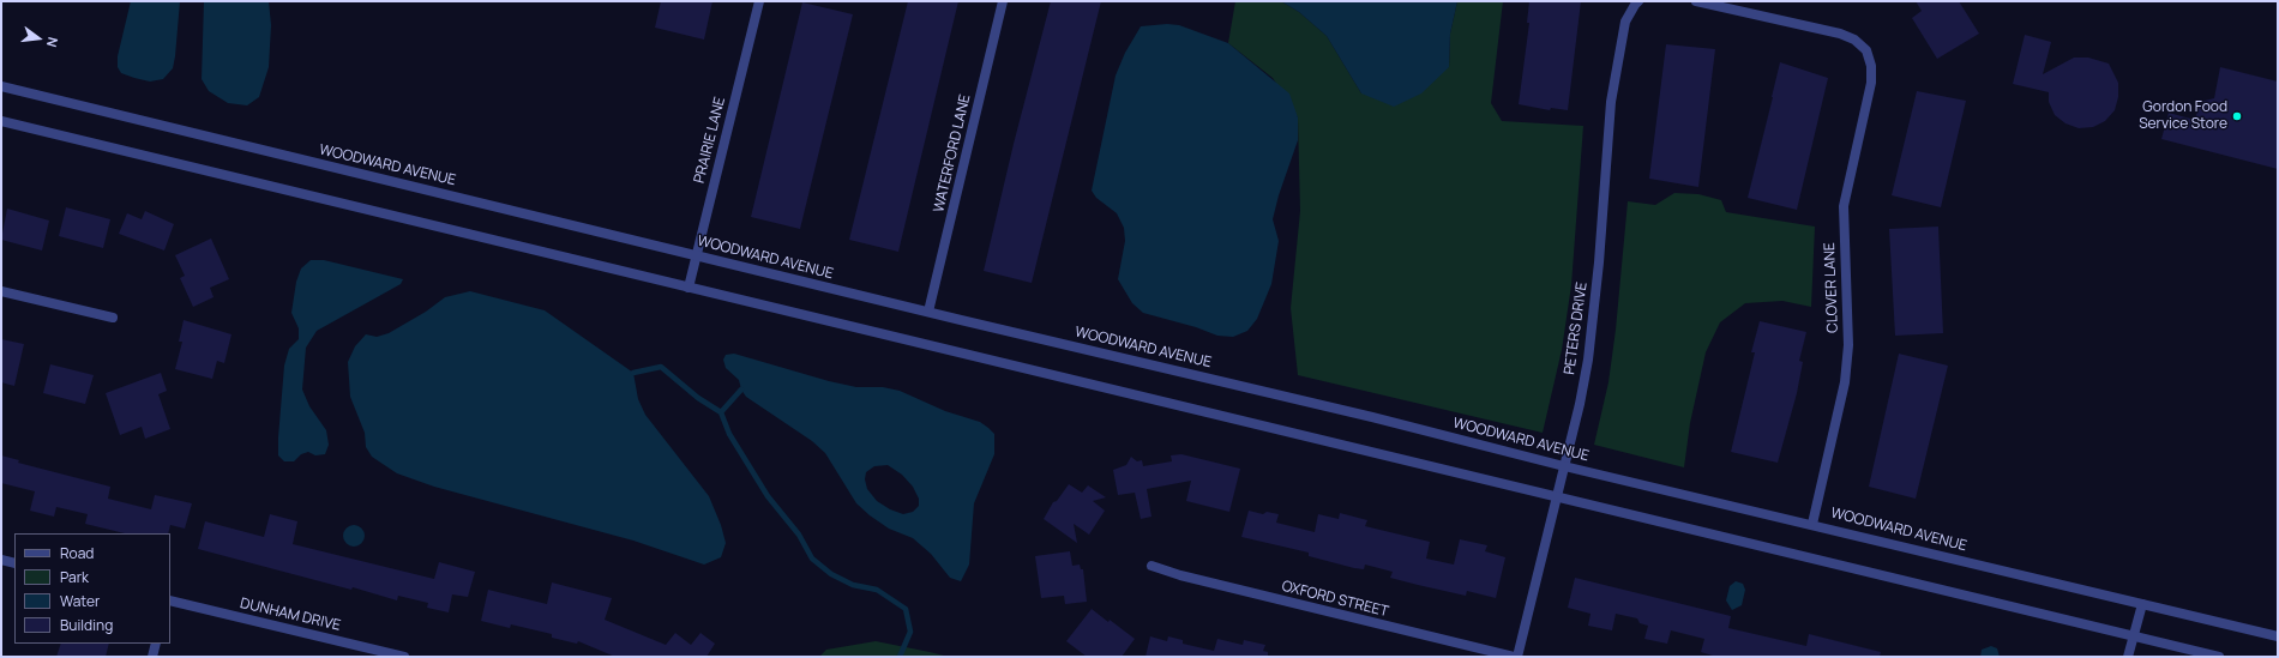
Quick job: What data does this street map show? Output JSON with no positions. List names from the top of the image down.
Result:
{
  "streets": {
    "street": [
      "PRAIRIE LANE",
      "WATERFORD LANE",
      "WOODWARD AVENUE",
      "CLOVER LANE",
      "PETERS DRIVE",
      "OXFORD STREET",
      "DUNHAM DRIVE"
    ]
  },
  "crossings": [
    ["PRAIRIE LANE", "WOODWARD AVENUE"],
    ["WATERFORD LANE", "WOODWARD AVENUE"],
    ["WOODWARD AVENUE", "CLOVER LANE"],
    ["WOODWARD AVENUE", "PETERS DRIVE"]
  ],
  "places": ["Gordon Food Service Store"],
  "legend": [
    "Road",
    "Park",
    "Water",
    "Building"
  ],
  "north": "right"
}
